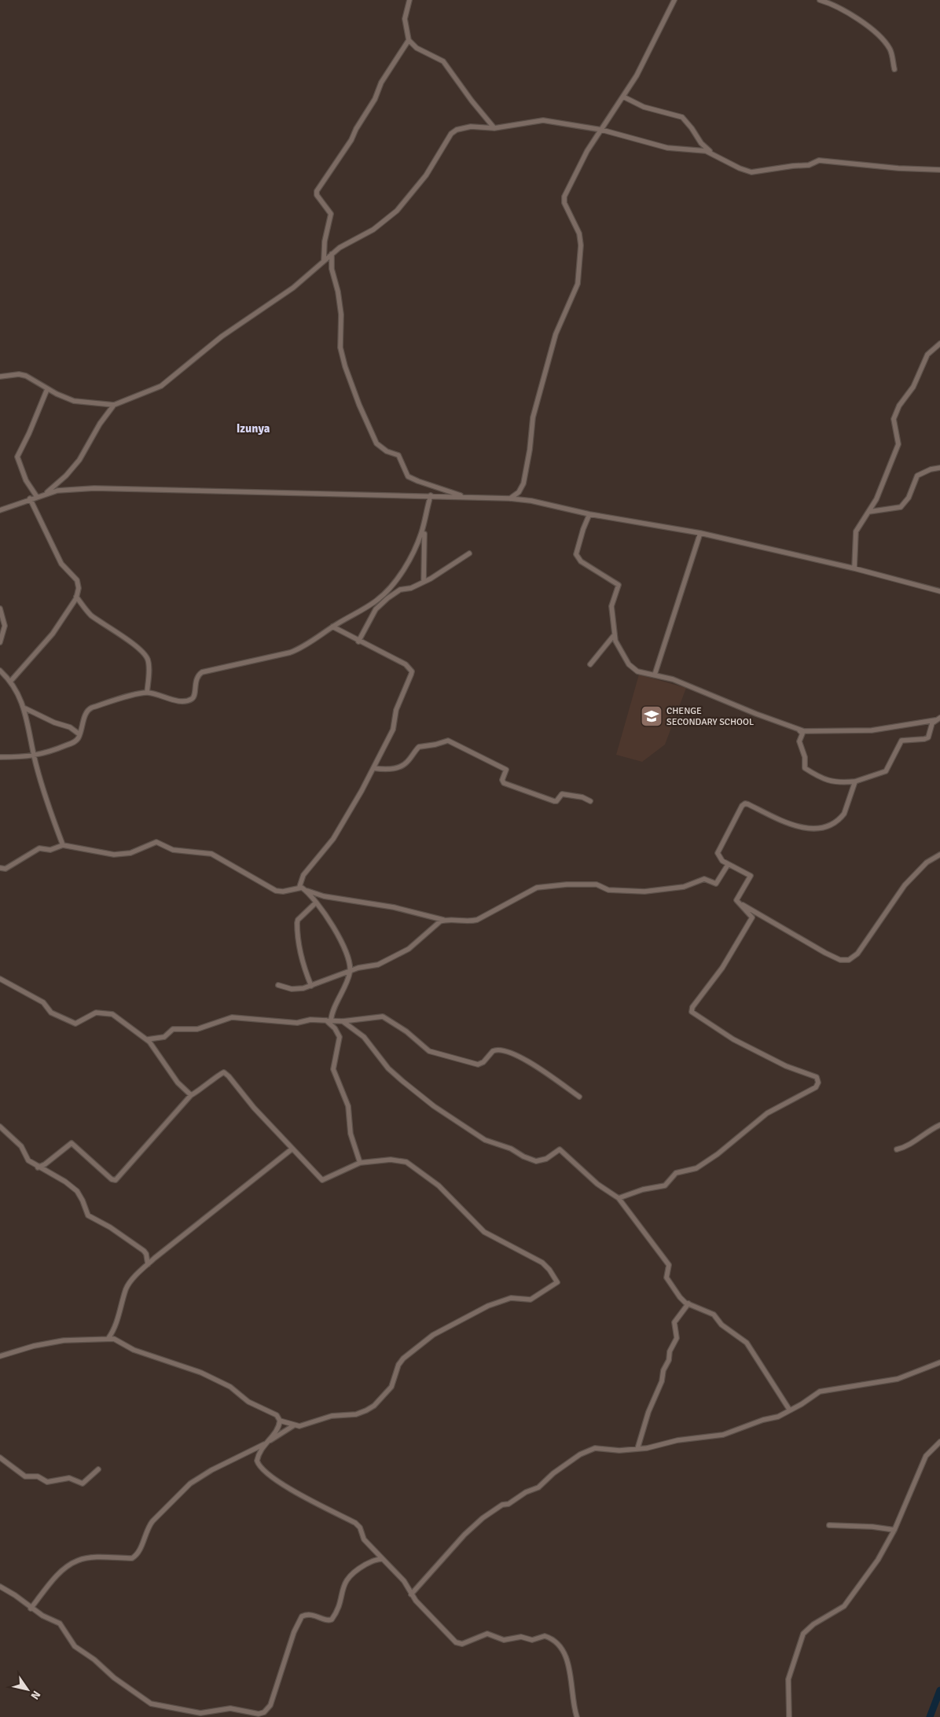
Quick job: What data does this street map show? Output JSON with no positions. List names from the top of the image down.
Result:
{
  "districts": ["Izunya"],
  "places": {
    "school or university": ["CHENGE SECONDARY SCHOOL"]
  },
  "north": "bottom right"
}
